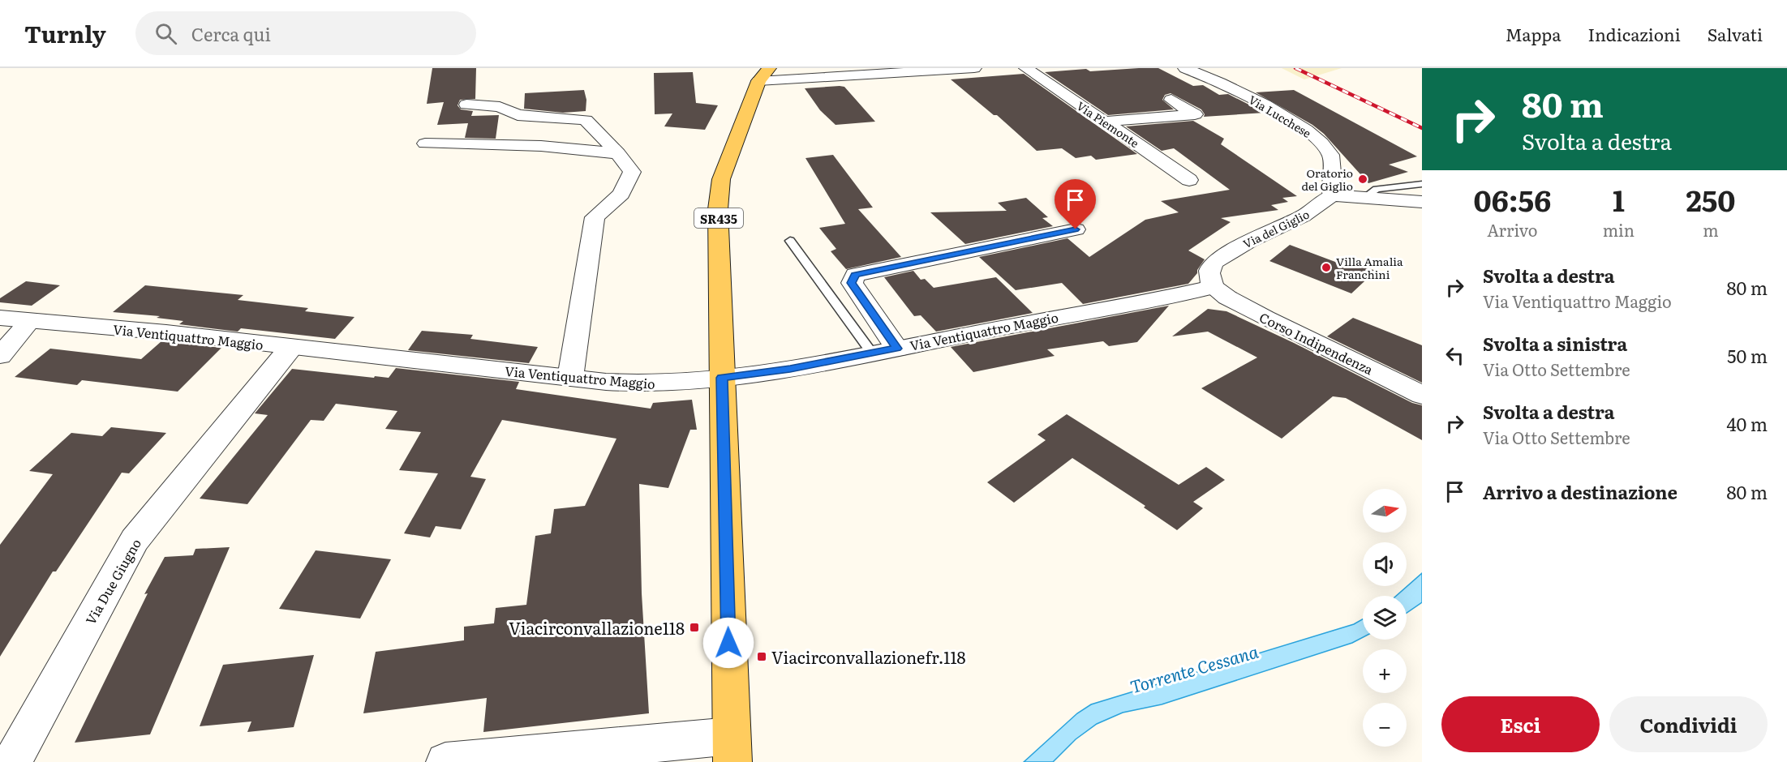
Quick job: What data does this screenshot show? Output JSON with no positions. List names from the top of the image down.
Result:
{
  "streets": {
    "main road": ["SR435"],
    "street": [
      "Via Lucchese",
      "Via Piemonte",
      "Via del Giglio",
      "Via Ventiquattro Maggio",
      "Corso Indipendenza",
      "Via Due Giugno"
    ]
  },
  "crossings": [
    ["Via Lucchese", "Via del Giglio"],
    ["SR435", "Via Ventiquattro Maggio"],
    ["Via del Giglio", "Via Ventiquattro Maggio"],
    ["Via del Giglio", "Corso Indipendenza"],
    ["Via Ventiquattro Maggio", "Corso Indipendenza"],
    ["Via Ventiquattro Maggio", "Via Due Giugno"]
  ],
  "water": ["Torrente Cessana"],
  "places": {
    "other": ["Oratorio del Giglio", "Villa Amalia Franchini"],
    "transit": ["Viacirconvallazione118", "Viacirconvallazionefr.118"]
  },
  "north": "right",
  "page": {
    "header": "Turnly",
    "search": "Cerca qui",
    "nav": ["Mappa", "Indicazioni", "Salvati"],
    "turn": ["80 m", "Svolta a destra"],
    "eta": [
      "06:56",
      "Arrivo",
      "1",
      "min",
      "250",
      "m"
    ],
    "list": [
      {
        "name": "Svolta a destra",
        "note": "Via Ventiquattro Maggio",
        "value": "80 m"
      },
      {
        "name": "Svolta a sinistra",
        "note": "Via Otto Settembre",
        "value": "50 m"
      },
      {
        "name": "Svolta a destra",
        "note": "Via Otto Settembre",
        "value": "40 m"
      },
      {
        "name": "Arrivo a destinazione",
        "value": "80 m"
      }
    ],
    "map_buttons": ["+", "−"],
    "buttons": ["Esci", "Condividi"]
  }
}
